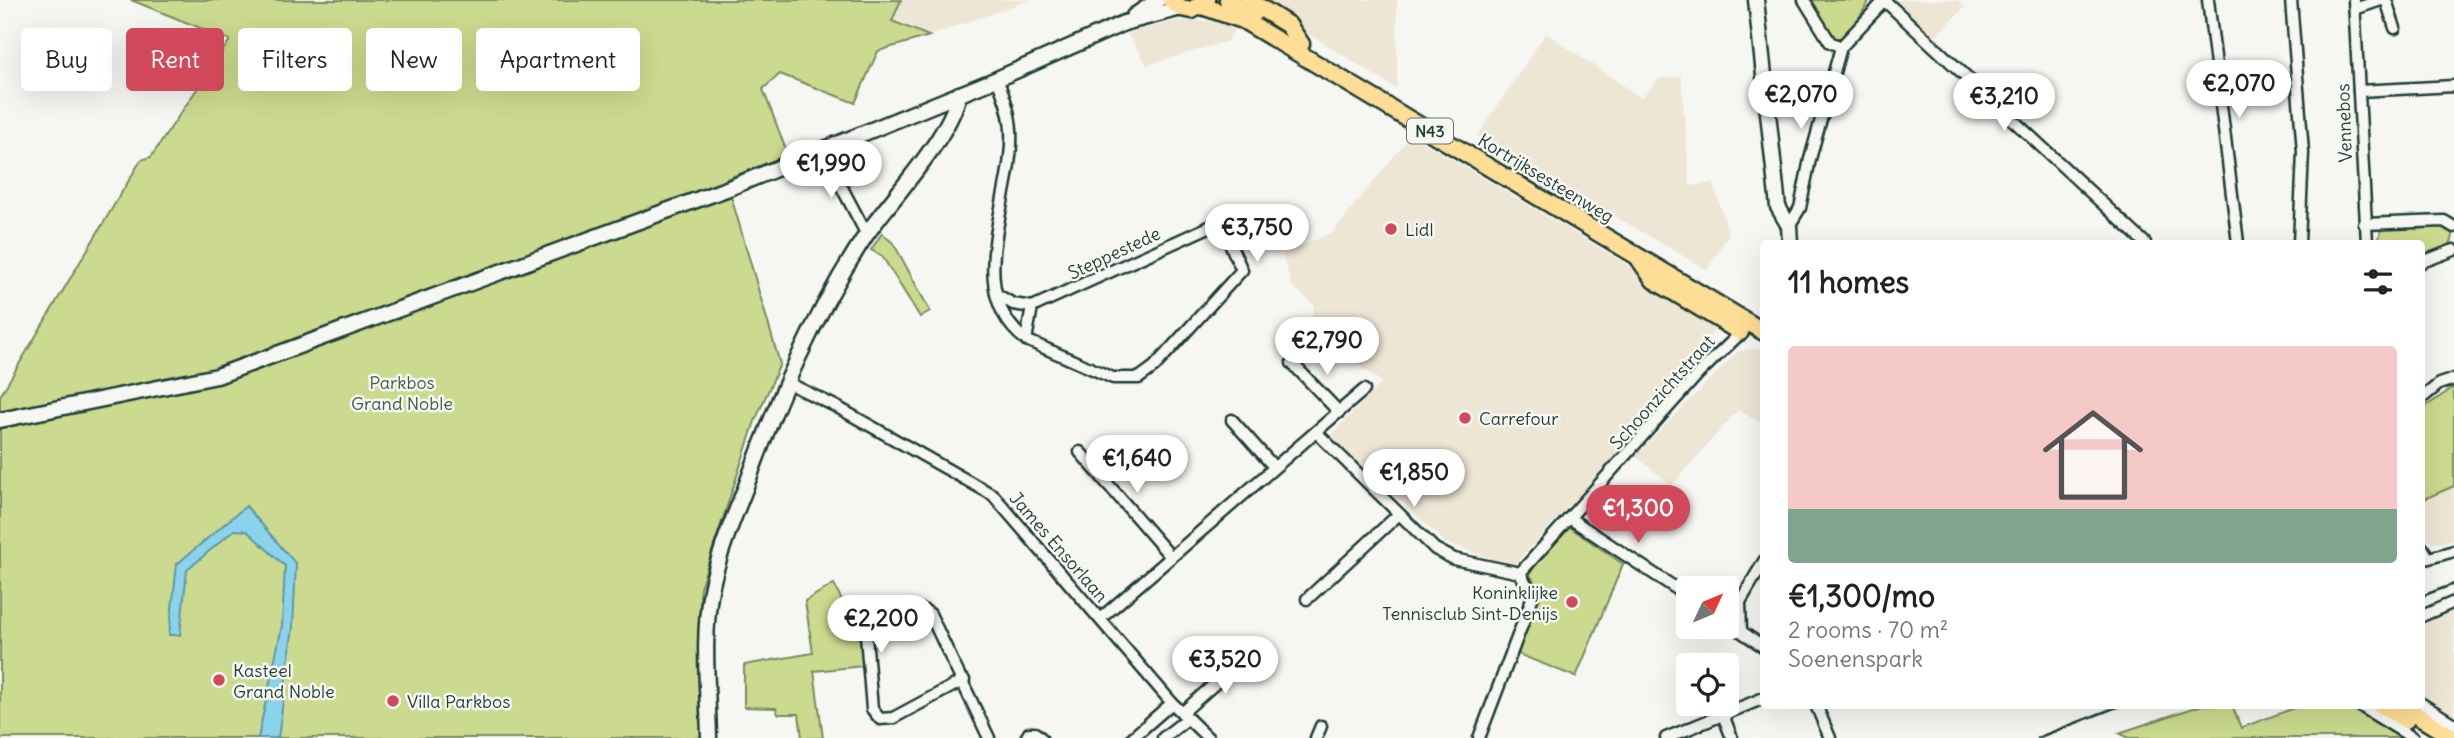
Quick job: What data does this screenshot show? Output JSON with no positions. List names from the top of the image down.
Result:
{
  "streets": {
    "main road": ["N43", "Kortrijksesteenweg"],
    "street": [
      "Vennebos",
      "Steppestede",
      "Schoonzichtstraat",
      "James Ensorlaan"
    ]
  },
  "crossings": [
    ["N43", "Kortrijksesteenweg"],
    ["N43", "Schoonzichtstraat"]
  ],
  "parks": ["Parkbos Grand Noble"],
  "places": [
    "Lidl",
    "Carrefour",
    "Koninklijke Tennisclub Sint-Denijs",
    "Kasteel Grand Noble",
    "Villa Parkbos"
  ],
  "north": "top right",
  "page": {
    "chip": [
      "Buy",
      "Rent",
      "Filters",
      "New",
      "Apartment"
    ],
    "price": [
      "€2,070",
      "€2,070",
      "€3,210",
      "€1,990",
      "€3,750",
      "€2,790",
      "€1,640",
      "€1,850",
      "€1,300",
      "€2,200",
      "€3,520"
    ],
    "heading": "11 homes",
    "list": [
      {
        "name": "€1,300/mo",
        "note": "2 rooms · 70 m² · Soenenspark"
      }
    ]
  }
}
